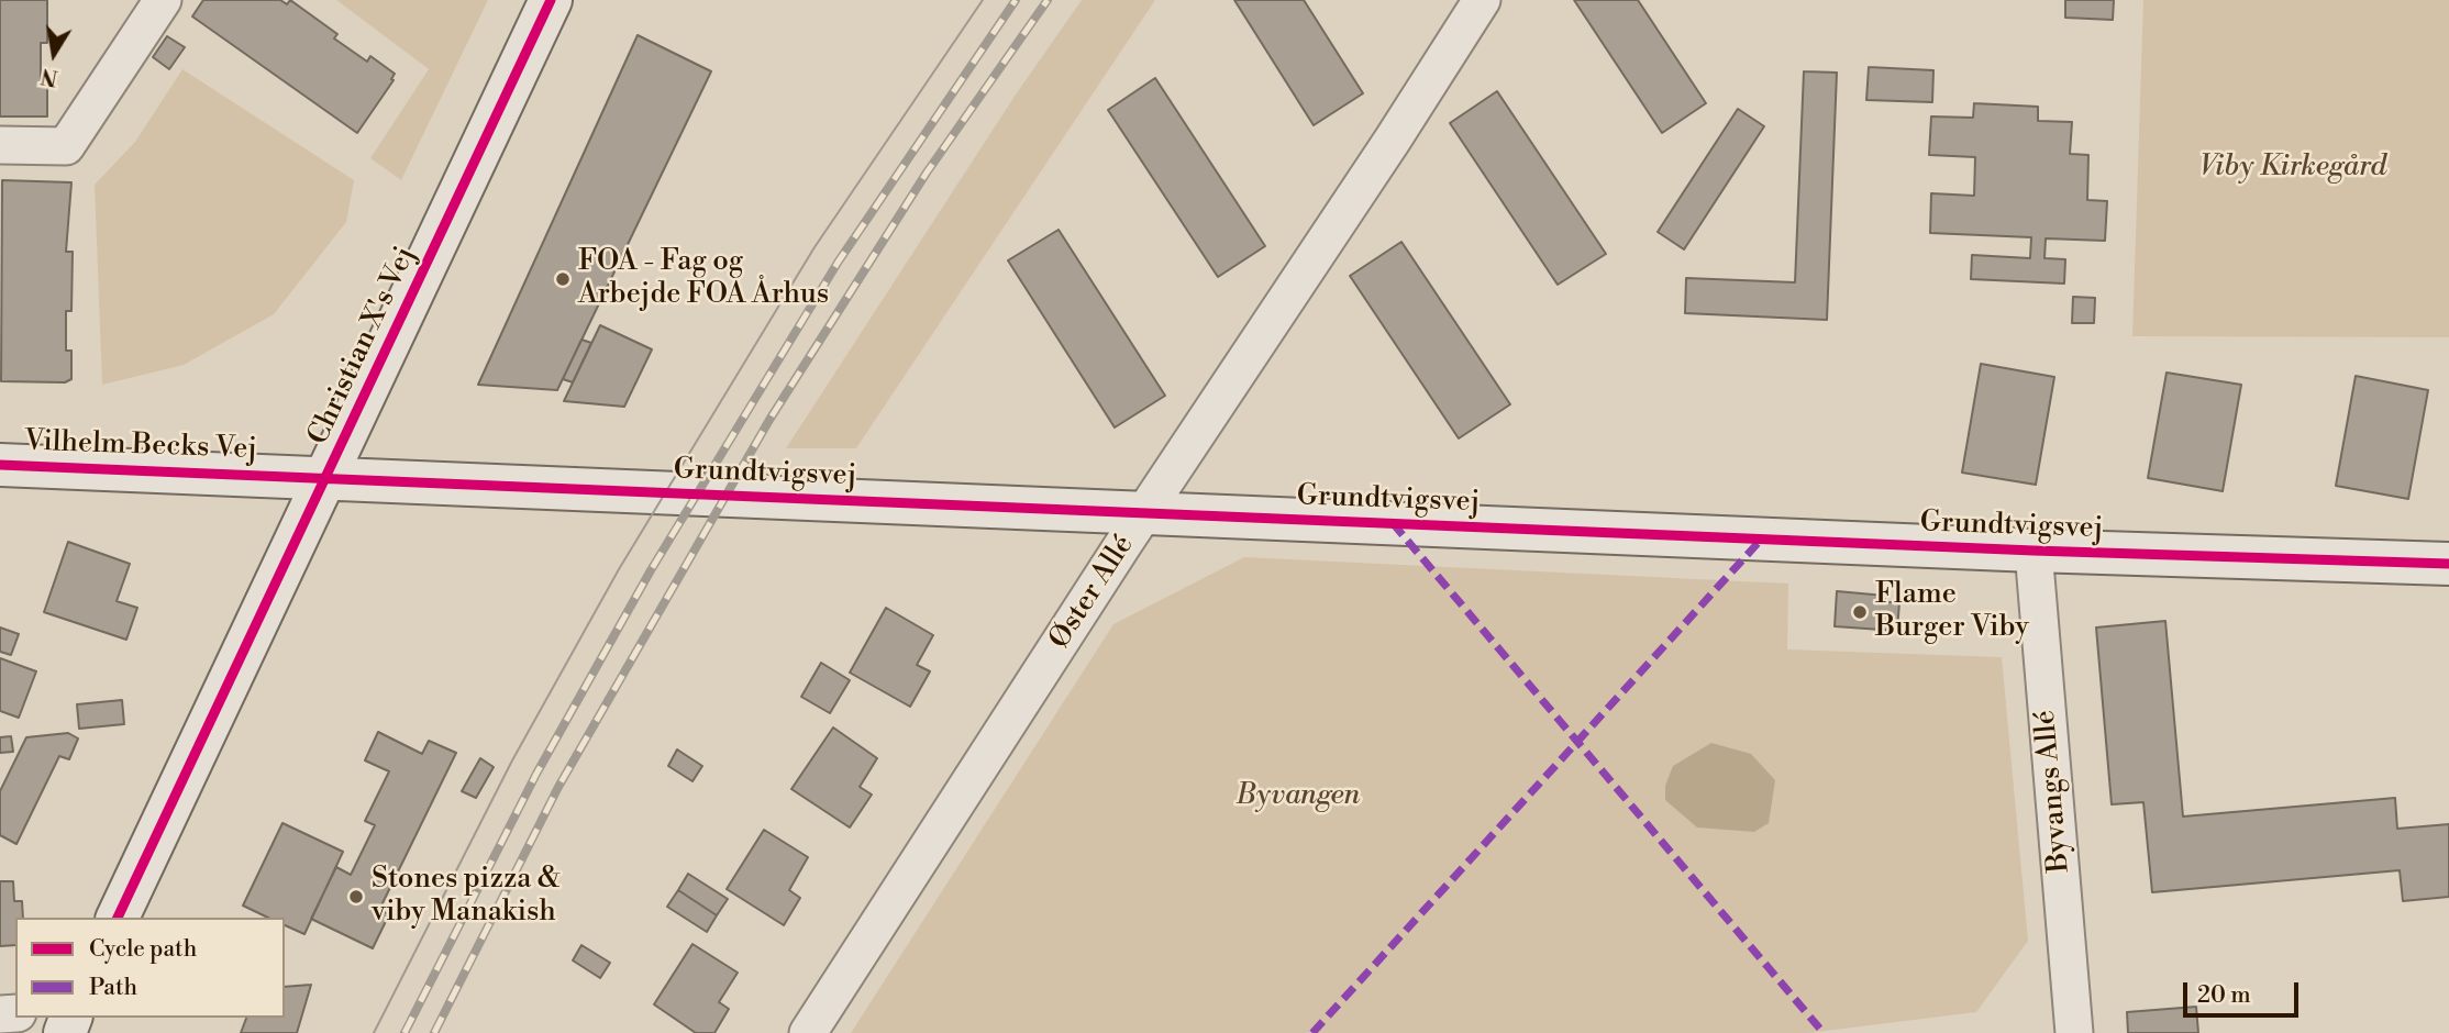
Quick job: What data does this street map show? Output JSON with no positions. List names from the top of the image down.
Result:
{
  "streets": {
    "street": [
      "Christian X's Vej",
      "Vilhelm Becks Vej",
      "Grundtvigsvej",
      "Øster Allé",
      "Byvangs Allé"
    ]
  },
  "crossings": [
    ["Christian X's Vej", "Vilhelm Becks Vej"],
    ["Christian X's Vej", "Grundtvigsvej"],
    ["Vilhelm Becks Vej", "Grundtvigsvej"],
    ["Grundtvigsvej", "Øster Allé"],
    ["Grundtvigsvej", "Byvangs Allé"]
  ],
  "parks": ["Viby Kirkegård", "Byvangen"],
  "places": ["FOA - Fag og Arbejde FOA Århus", "Flame Burger Viby", "Stones pizza & viby Manakish"],
  "legend": ["Cycle path", "Path"],
  "scale_bar": "20 m",
  "north": "bottom"
}
